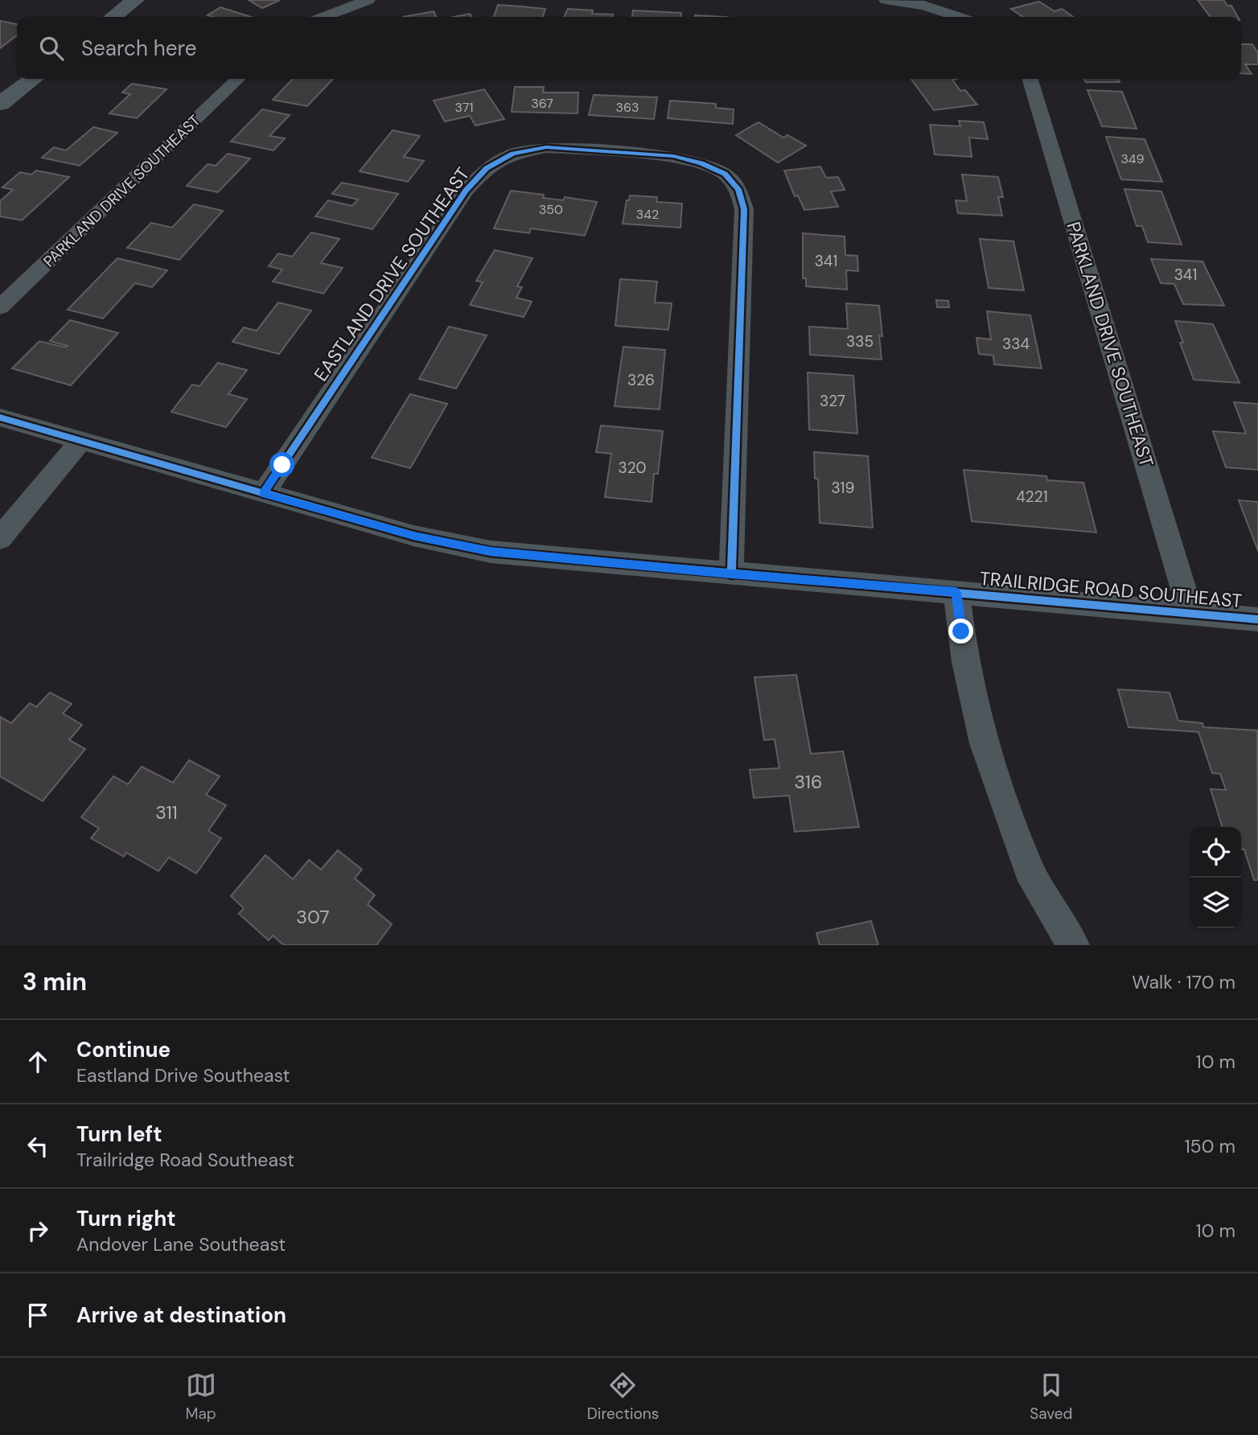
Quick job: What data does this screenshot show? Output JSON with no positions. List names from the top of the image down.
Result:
{
  "streets": {
    "street": ["PARKLAND DRIVE SOUTHEAST", "EASTLAND DRIVE SOUTHEAST", "TRAILRIDGE ROAD SOUTHEAST"]
  },
  "crossings": [
    ["PARKLAND DRIVE SOUTHEAST", "TRAILRIDGE ROAD SOUTHEAST"],
    ["EASTLAND DRIVE SOUTHEAST", "TRAILRIDGE ROAD SOUTHEAST"]
  ],
  "house_numbers": [
    "367",
    "371",
    "363",
    "349",
    "350",
    "342",
    "341",
    "341",
    "335",
    "334",
    "326",
    "327",
    "320",
    "319",
    "4221",
    "316",
    "311",
    "307"
  ],
  "page": {
    "search": "Search here",
    "heading": ["3 min", "Walk · 170 m"],
    "list": [
      ["Continue", "Eastland Drive Southeast", "10 m"],
      ["Turn left", "Trailridge Road Southeast", "150 m"],
      ["Turn right", "Andover Lane Southeast", "10 m"],
      "Arrive at destination"
    ],
    "nav": ["Map", "Directions", "Saved"]
  }
}
